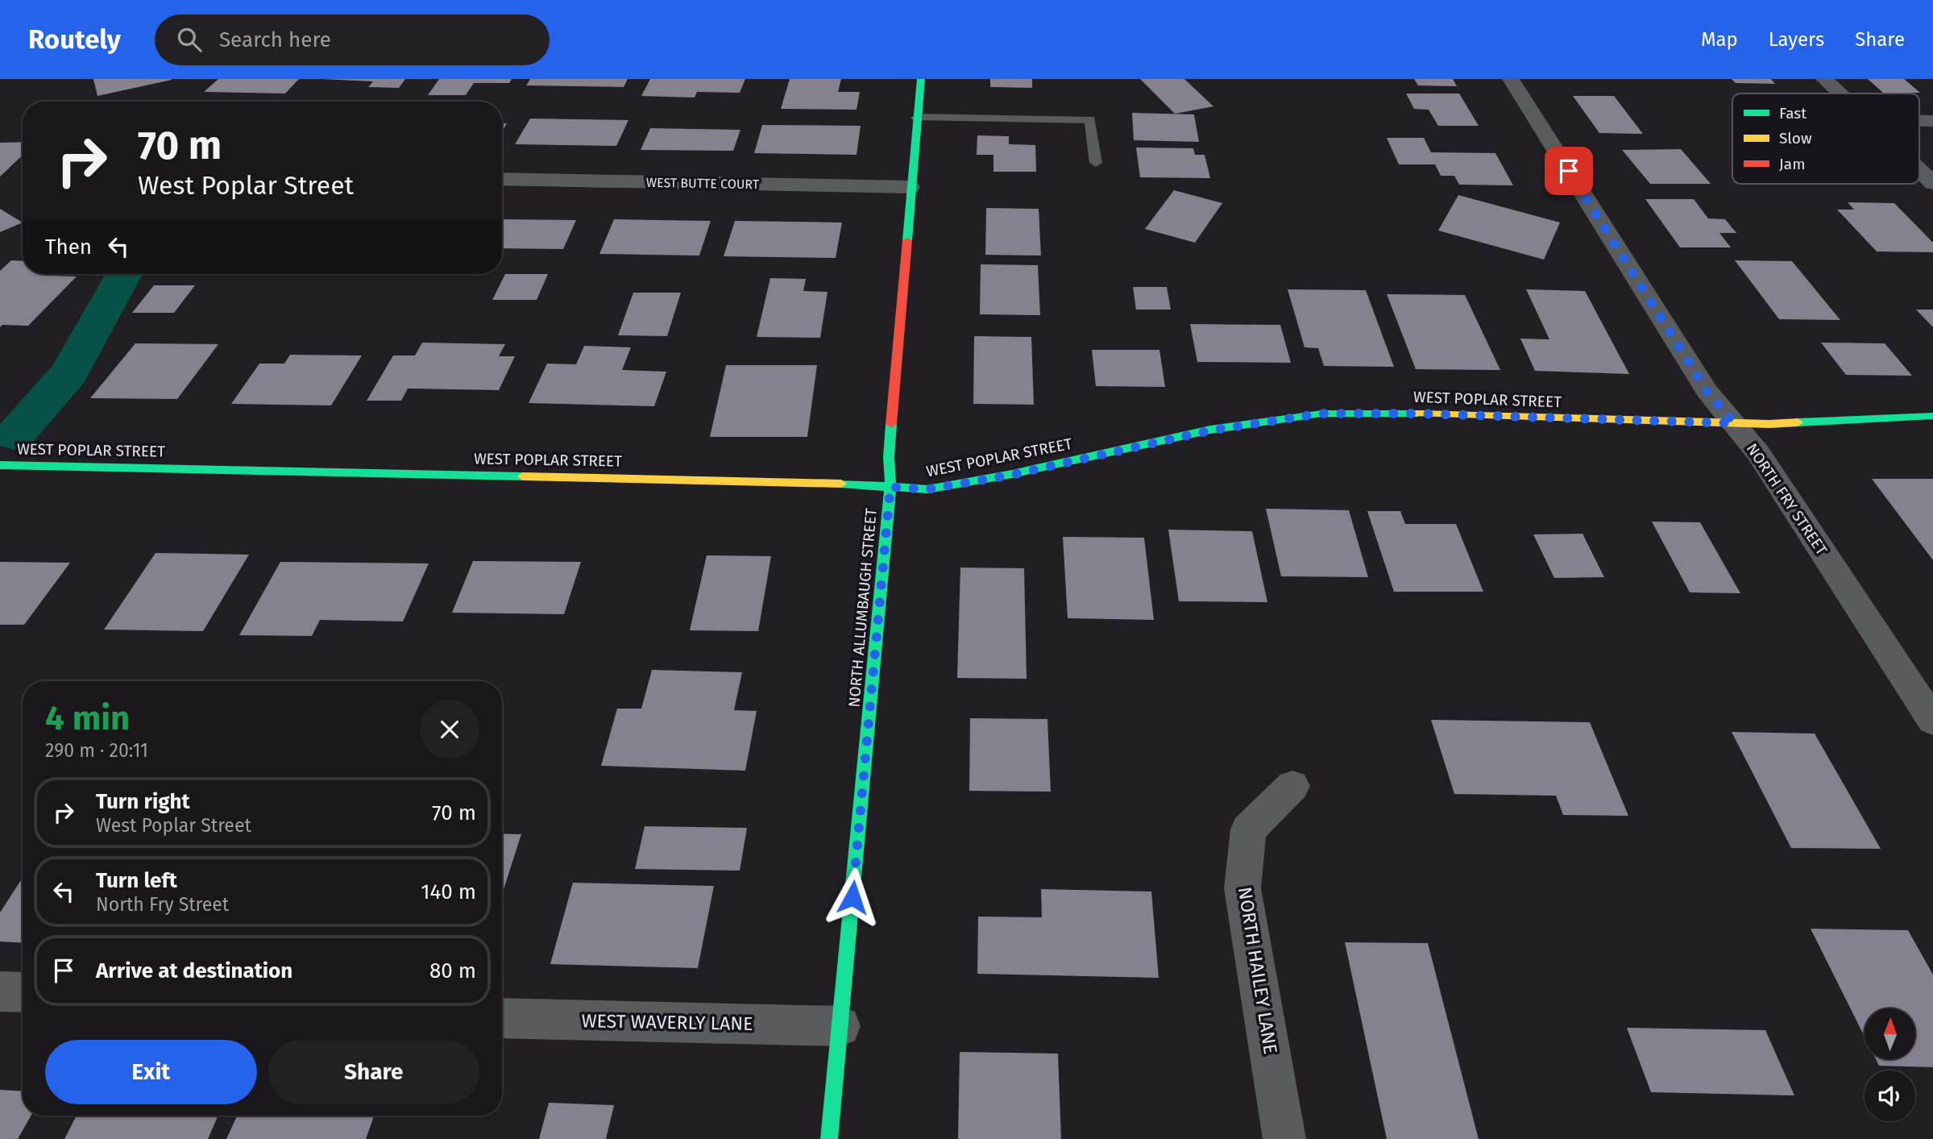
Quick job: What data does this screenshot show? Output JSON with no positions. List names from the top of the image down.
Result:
{
  "streets": {
    "street": [
      "WEST BUTTE COURT",
      "WEST POPLAR STREET",
      "NORTH FRY STREET",
      "NORTH ALLUMBAUGH STREET",
      "NORTH HAILEY LANE",
      "WEST WAVERLY LANE"
    ]
  },
  "crossings": [
    ["WEST BUTTE COURT", "NORTH ALLUMBAUGH STREET"],
    ["WEST POPLAR STREET", "NORTH FRY STREET"],
    ["WEST POPLAR STREET", "NORTH ALLUMBAUGH STREET"],
    ["NORTH ALLUMBAUGH STREET", "WEST WAVERLY LANE"]
  ],
  "legend": ["Fast", "Slow", "Jam"],
  "north": "top",
  "page": {
    "header": "Routely",
    "search": "Search here",
    "nav": ["Map", "Layers", "Share"],
    "turn": ["70 m", "West Poplar Street"],
    "then": "Then",
    "heading": ["4 min", "290 m · 20:11"],
    "list": [
      {
        "name": "Turn right",
        "note": "West Poplar Street",
        "value": "70 m"
      },
      {
        "name": "Turn left",
        "note": "North Fry Street",
        "value": "140 m"
      },
      {
        "name": "Arrive at destination",
        "value": "80 m"
      }
    ],
    "buttons": ["Exit", "Share"]
  }
}
